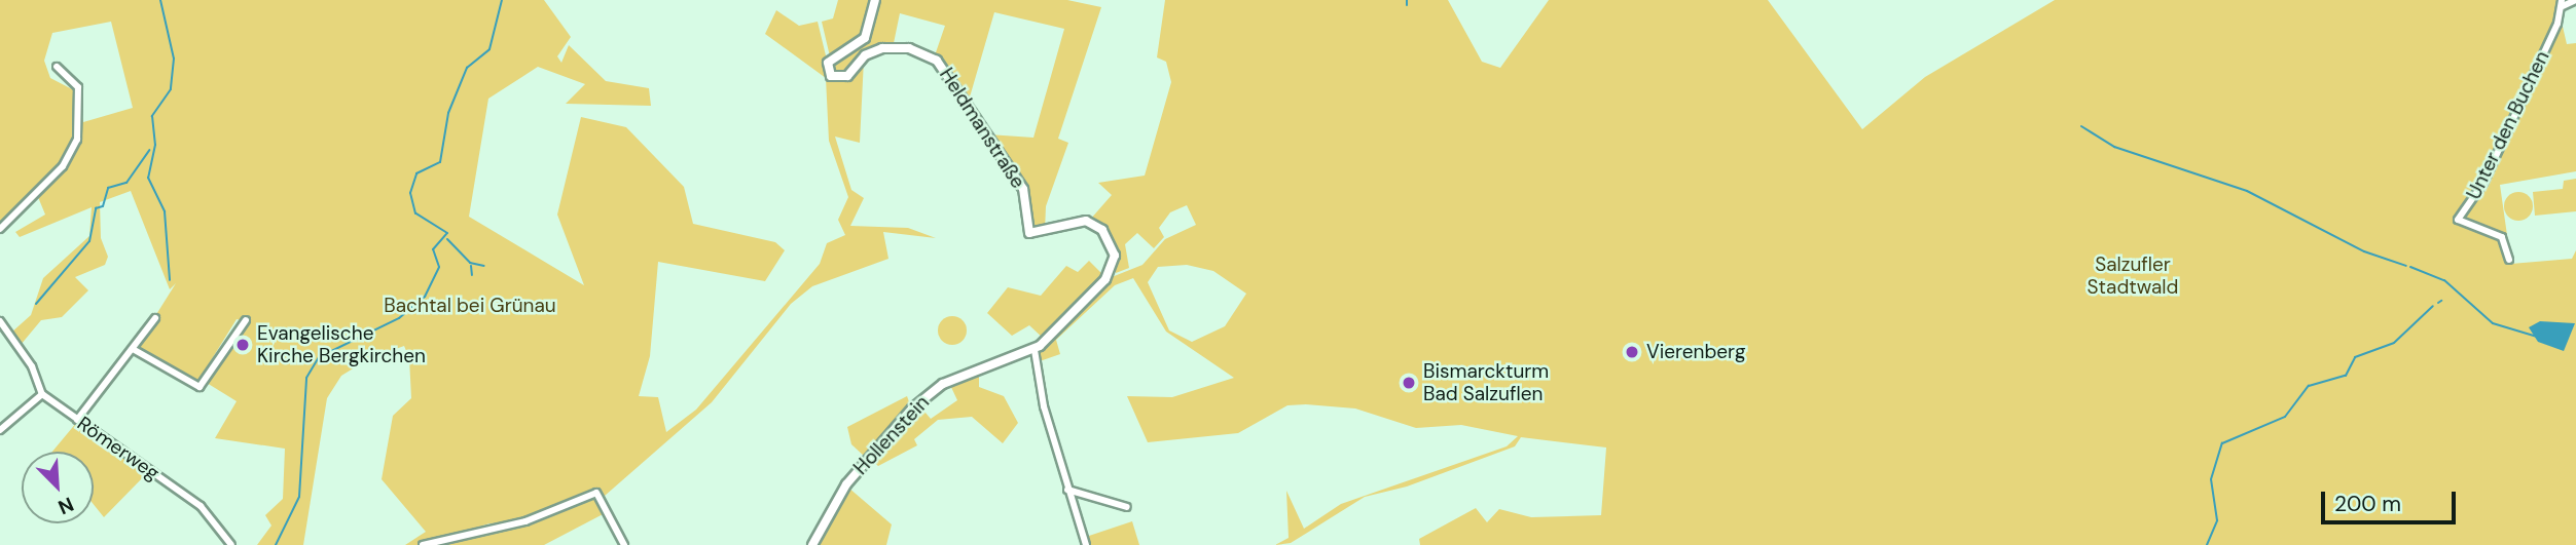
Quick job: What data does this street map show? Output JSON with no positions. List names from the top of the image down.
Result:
{
  "streets": {
    "main road": ["Heldmanstraße", "Hollenstein"],
    "street": ["Unter den Buchen", "Römerweg"]
  },
  "crossings": [
    ["Heldmanstraße", "Hollenstein"]
  ],
  "parks": ["Salzufler Stadtwald", "Bachtal bei Grünau"],
  "places": ["Evangelische Kirche Bergkirchen", "Vierenberg", "Bismarckturm Bad Salzuflen"],
  "scale_bar": "200 m",
  "north": "bottom right"
}
